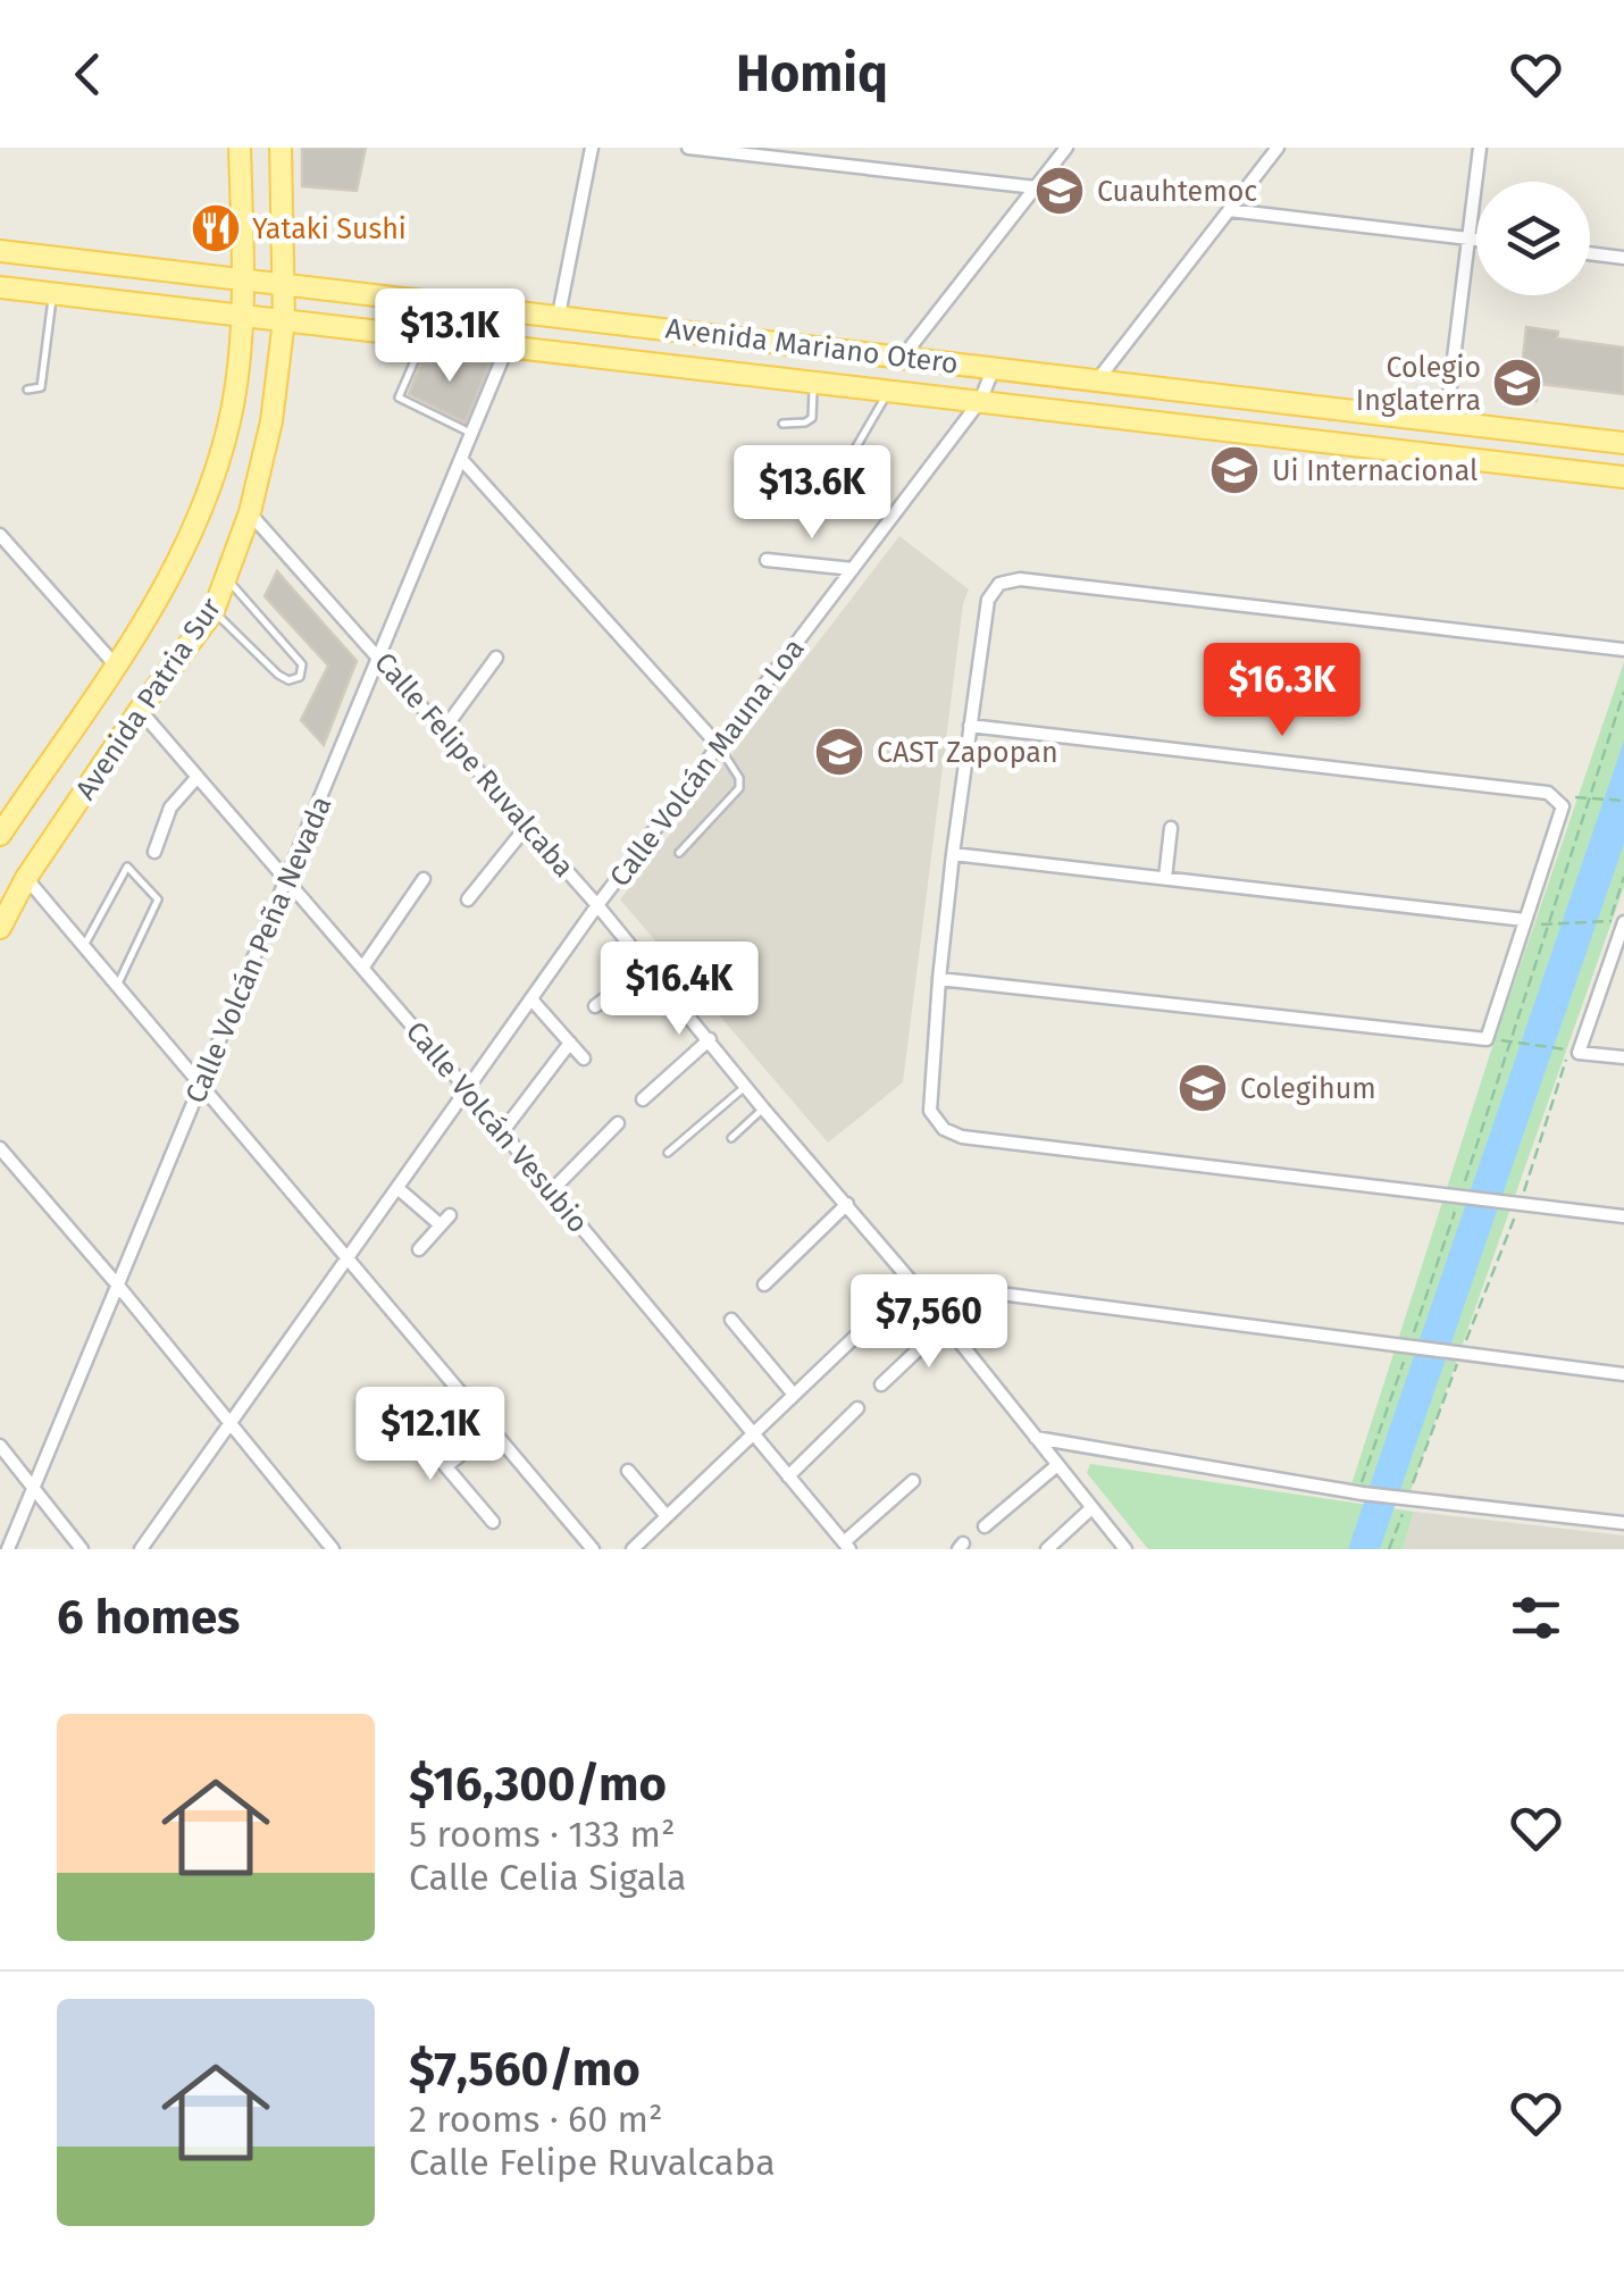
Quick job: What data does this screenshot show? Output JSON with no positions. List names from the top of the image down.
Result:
{
  "streets": {
    "main road": ["Avenida Mariano Otero", "Avenida Patria Sur"],
    "street": [
      "Calle Volcán Mauna Loa",
      "Calle Felipe Ruvalcaba",
      "Calle Volcán Peña Nevada",
      "Calle Volcán Vesubio"
    ]
  },
  "crossings": [
    ["Avenida Mariano Otero", "Avenida Patria Sur"],
    ["Avenida Mariano Otero", "Calle Volcán Mauna Loa"],
    ["Avenida Mariano Otero", "Calle Volcán Peña Nevada"],
    ["Avenida Patria Sur", "Calle Felipe Ruvalcaba"],
    ["Avenida Patria Sur", "Calle Volcán Vesubio"],
    ["Calle Volcán Mauna Loa", "Calle Felipe Ruvalcaba"],
    ["Calle Volcán Mauna Loa", "Calle Volcán Vesubio"],
    ["Calle Felipe Ruvalcaba", "Calle Volcán Peña Nevada"],
    ["Calle Volcán Peña Nevada", "Calle Volcán Vesubio"]
  ],
  "places": {
    "school or university": [
      "Cuauhtemoc",
      "Colegio Inglaterra",
      "Ui Internacional",
      "CAST Zapopan",
      "Colegihum"
    ],
    "restaurant": ["Yataki Sushi"]
  },
  "page": {
    "header": "Homiq",
    "price": [
      "$13.1K",
      "$13.6K",
      "$16.3K",
      "$16.4K",
      "$7,560",
      "$12.1K"
    ],
    "heading": "6 homes",
    "list": [
      {
        "name": "$16,300/mo",
        "note": "5 rooms · 133 m² · Calle Celia Sigala"
      },
      {
        "name": "$7,560/mo",
        "note": "2 rooms · 60 m² · Calle Felipe Ruvalcaba"
      }
    ]
  }
}
